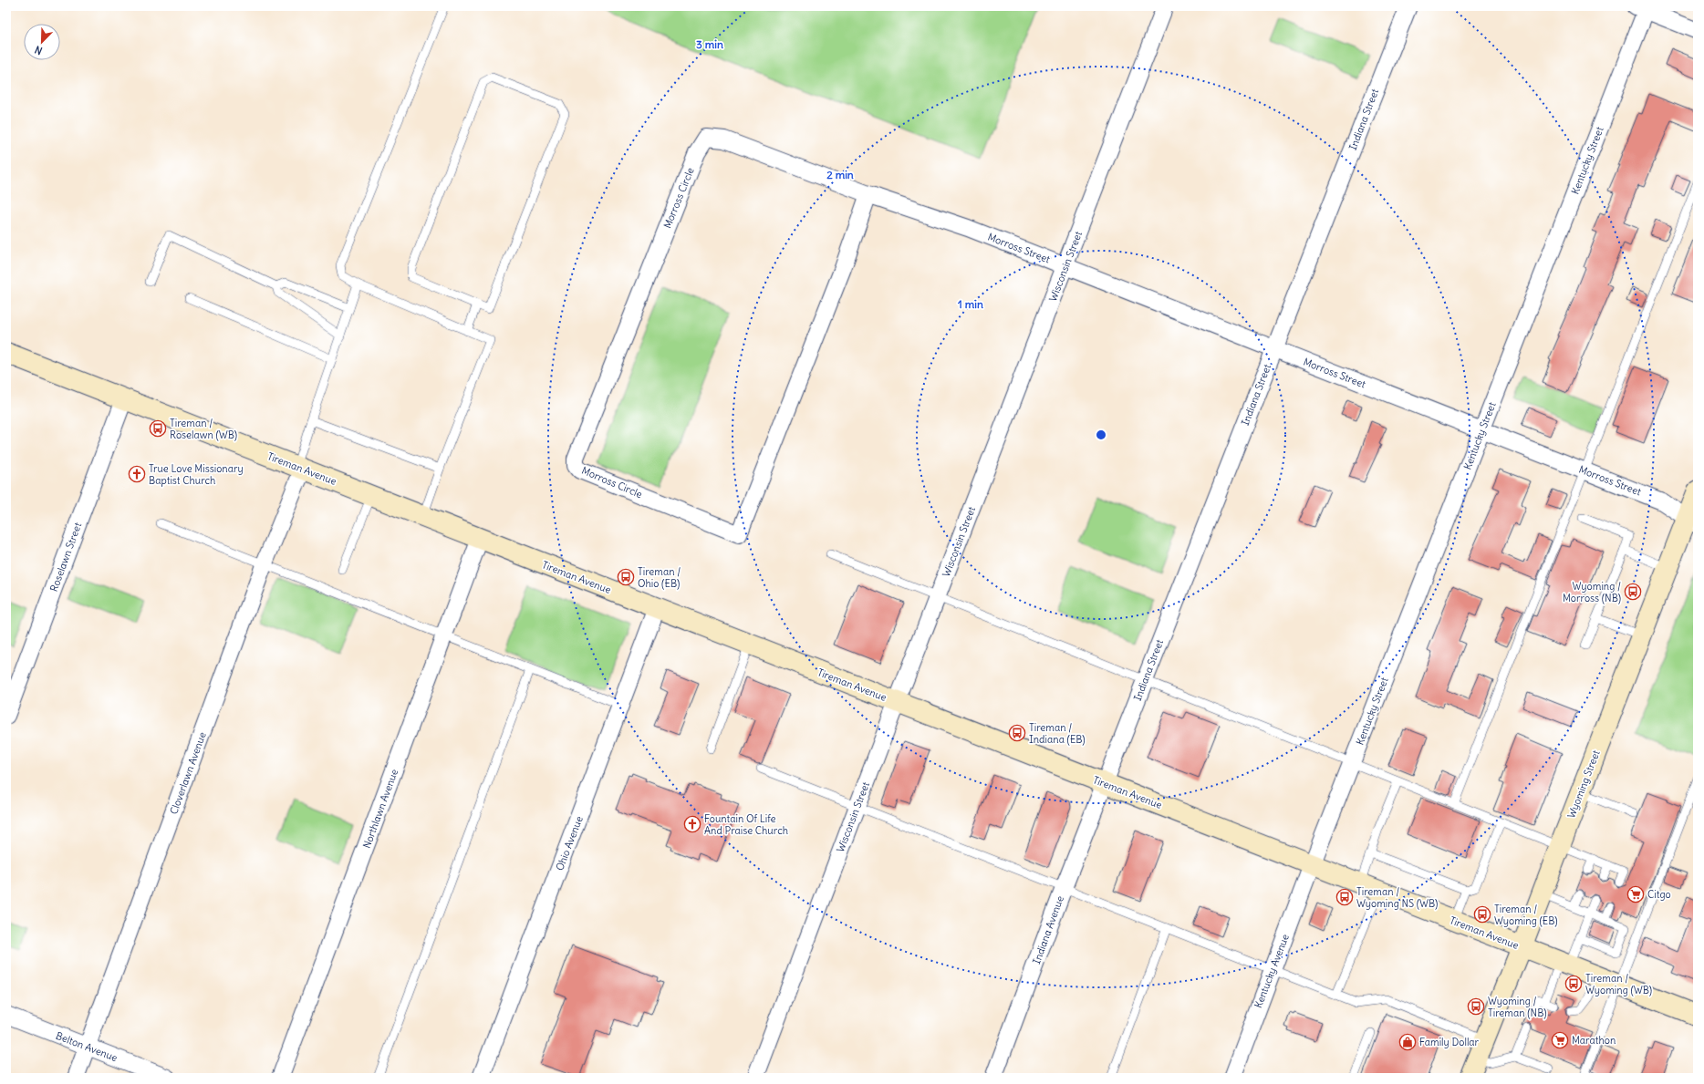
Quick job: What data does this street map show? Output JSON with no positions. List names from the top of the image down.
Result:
{
  "streets": {
    "street": [
      "Indiana Street",
      "Kentucky Street",
      "Morross Circle",
      "Morross Street",
      "Wisconsin Street",
      "Tireman Avenue",
      "Roselawn Street",
      "Cloverlawn Avenue",
      "Wyoming Street",
      "Northlawn Avenue",
      "Ohio Avenue",
      "Indiana Avenue",
      "Kentucky Avenue",
      "Belton Avenue"
    ]
  },
  "crossings": [
    ["Indiana Street", "Morross Street"],
    ["Indiana Street", "Tireman Avenue"],
    ["Indiana Street", "Indiana Avenue"],
    ["Kentucky Street", "Morross Street"],
    ["Kentucky Street", "Tireman Avenue"],
    ["Kentucky Street", "Kentucky Avenue"],
    ["Morross Circle", "Morross Street"],
    ["Morross Street", "Wisconsin Street"],
    ["Morross Street", "Wyoming Street"],
    ["Wisconsin Street", "Tireman Avenue"],
    ["Tireman Avenue", "Roselawn Street"],
    ["Tireman Avenue", "Cloverlawn Avenue"],
    ["Tireman Avenue", "Wyoming Street"],
    ["Tireman Avenue", "Northlawn Avenue"],
    ["Tireman Avenue", "Ohio Avenue"],
    ["Tireman Avenue", "Indiana Avenue"],
    ["Tireman Avenue", "Kentucky Avenue"],
    ["Cloverlawn Avenue", "Belton Avenue"]
  ],
  "places": {
    "bus stop": [
      "Tireman / Roselawn (WB)",
      "Tireman / Ohio (EB)",
      "Wyoming / Morross (NB)",
      "Tireman / Indiana (EB)",
      "Tireman / Wyoming NS (WB)",
      "Tireman / Wyoming (EB)",
      "Tireman / Wyoming (WB)",
      "Wyoming / Tireman (NB)"
    ],
    "church": ["True Love Missionary Baptist Church", "Fountain Of Life And Praise Church"],
    "supermarket": ["Citgo", "Marathon"],
    "shop": ["Family Dollar"]
  },
  "north": "bottom left",
  "rings": ["3 min", "2 min", "1 min"]
}
